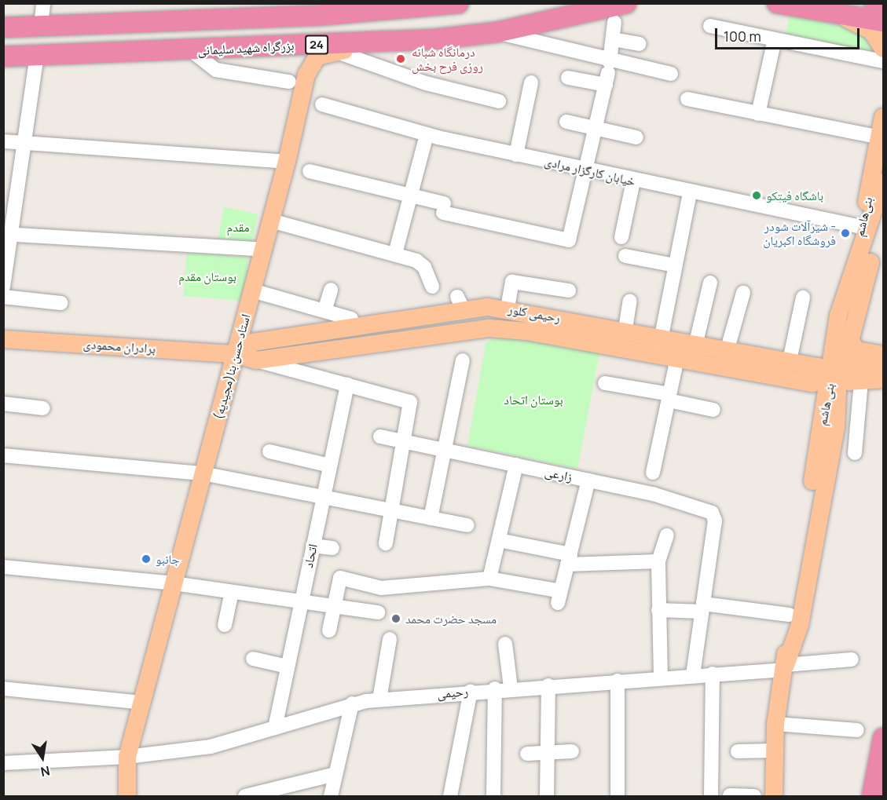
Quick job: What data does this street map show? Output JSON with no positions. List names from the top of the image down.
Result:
{
  "streets": {
    "highway": ["24", "بزرگراه شهید سلیمانی"],
    "main road": [
      "بنی‌هاشم",
      "رحیمی کلور",
      "برادران محمودی",
      "استاد حسن بنا(مجیدیه)",
      "بنی هاشم"
    ],
    "street": [
      "خیابان کارگزار مرادی",
      "زارعی",
      "اتحاد",
      "رحیمی"
    ]
  },
  "crossings": [
    ["بزرگراه شهید سلیمانی", "استاد حسن بنا(مجیدیه)"],
    ["خیابان کارگزار مرادی", "بنی‌هاشم"],
    ["رحیمی کلور", "برادران محمودی"],
    ["رحیمی کلور", "استاد حسن بنا(مجیدیه)"],
    ["رحیمی کلور", "بنی هاشم"],
    ["برادران محمودی", "استاد حسن بنا(مجیدیه)"],
    ["استاد حسن بنا(مجیدیه)", "رحیمی"],
    ["بنی هاشم", "رحیمی"],
    ["اتحاد", "رحیمی"]
  ],
  "parks": ["مقدم", "بوستان مقدم", "بوستان اتحاد"],
  "places": [
    "درمانگاه شبانه روزی فرح بخش",
    "باشگاه فیتکو",
    "شیرآلات شودر - فروشگاه اکبریان",
    "جانبو",
    "مسجد حضرت محمد"
  ],
  "scale_bar": "100 m",
  "north": "bottom"
}
